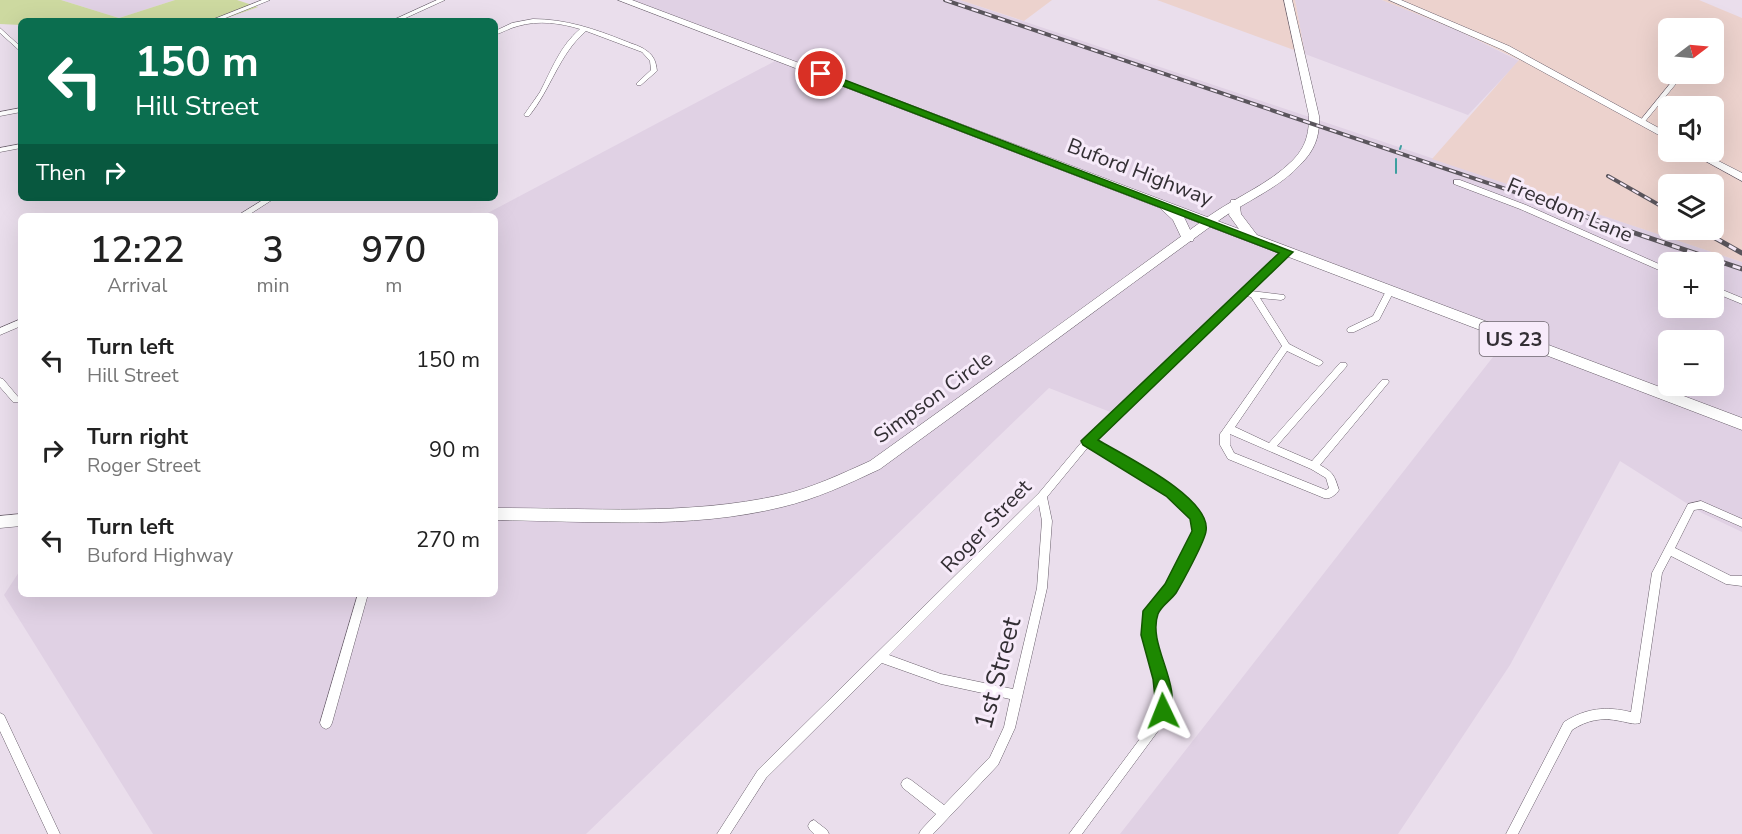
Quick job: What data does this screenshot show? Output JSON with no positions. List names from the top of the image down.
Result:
{
  "streets": {
    "main road": ["Buford Highway", "US 23"],
    "street": [
      "Freedom Lane",
      "Simpson Circle",
      "Roger Street",
      "1st Street"
    ]
  },
  "crossings": [
    ["Buford Highway", "Simpson Circle"],
    ["Buford Highway", "Roger Street"],
    ["Roger Street", "1st Street"]
  ],
  "north": "right",
  "page": {
    "map_buttons": ["+", "−"],
    "turn": ["150 m", "Hill Street"],
    "then": "Then",
    "eta": [
      "12:22",
      "Arrival",
      "3",
      "min",
      "970",
      "m"
    ],
    "list": [
      {
        "name": "Turn left",
        "note": "Hill Street",
        "value": "150 m"
      },
      {
        "name": "Turn right",
        "note": "Roger Street",
        "value": "90 m"
      },
      {
        "name": "Turn left",
        "note": "Buford Highway",
        "value": "270 m"
      }
    ]
  }
}
